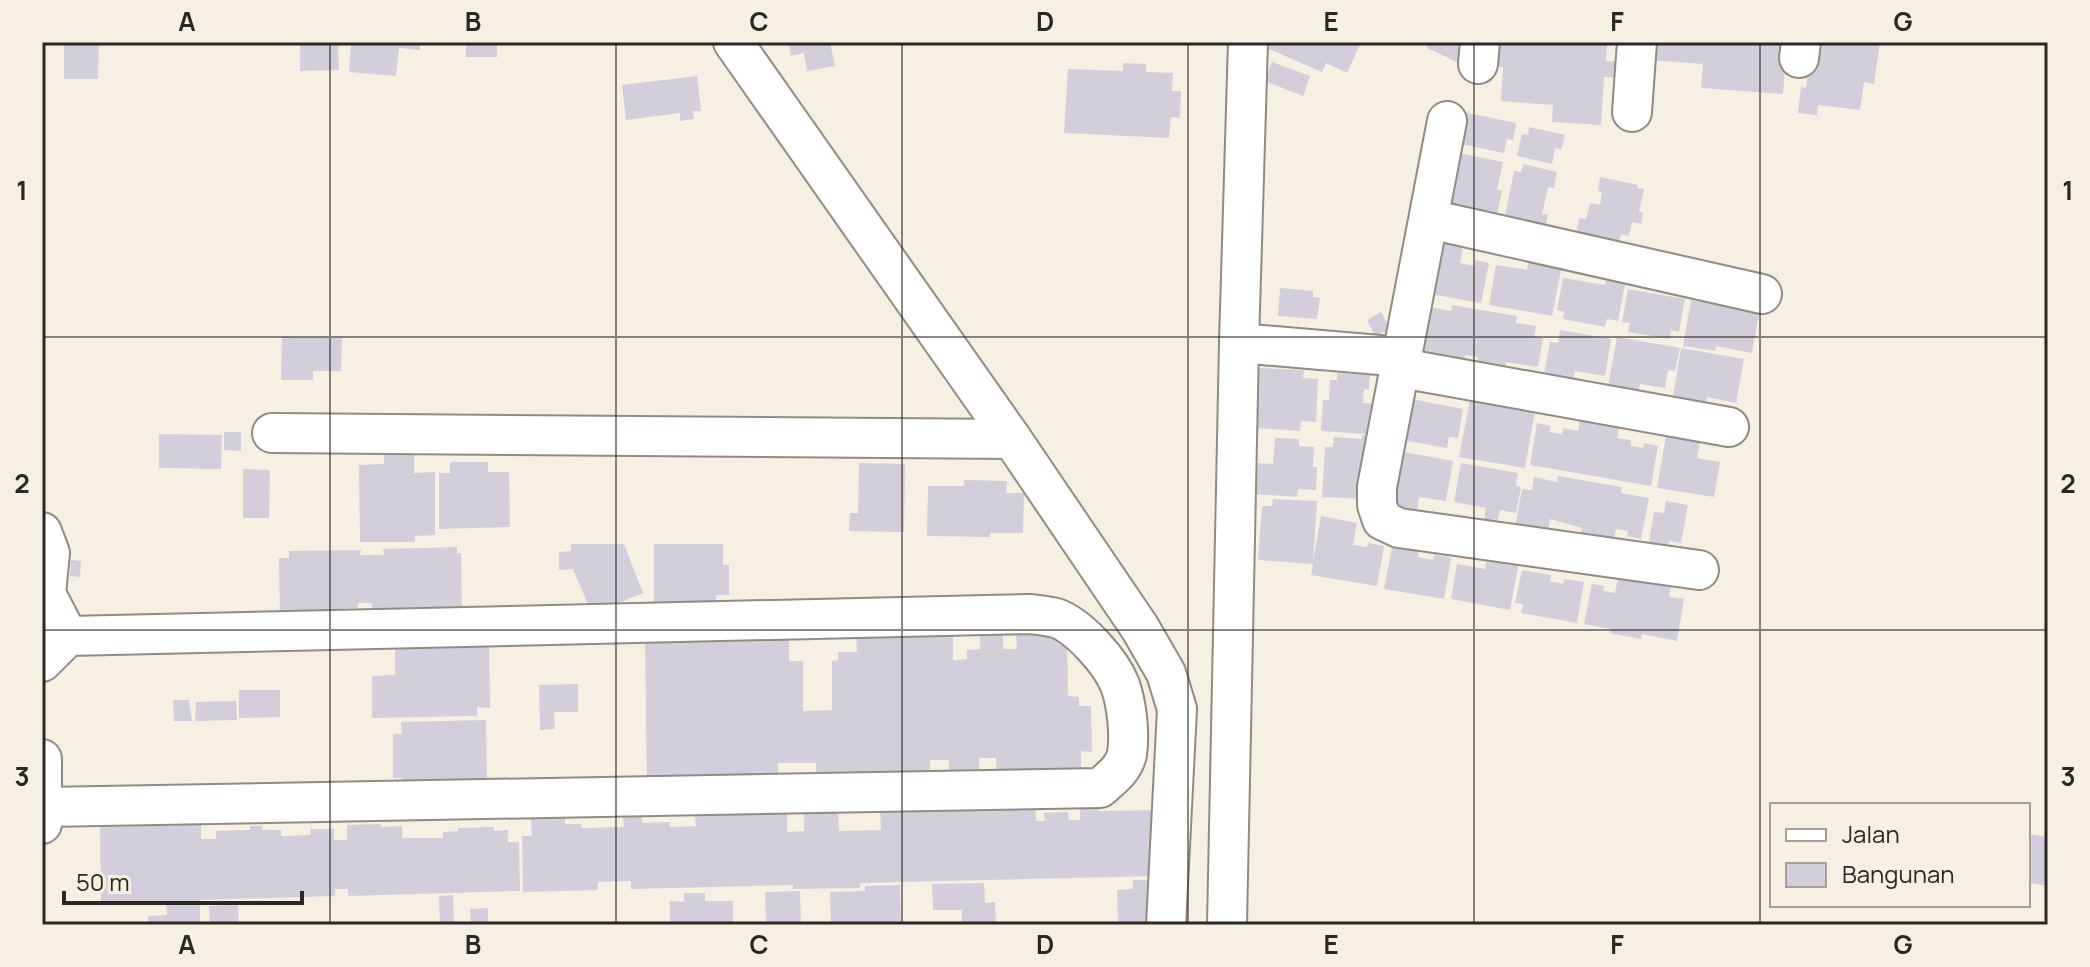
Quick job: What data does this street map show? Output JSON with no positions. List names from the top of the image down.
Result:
{
  "legend": ["Jalan", "Bangunan"],
  "scale_bar": "50 m",
  "grid": {
    "columns": [
      "A",
      "B",
      "C",
      "D",
      "E",
      "F",
      "G"
    ],
    "rows": ["1", "2", "3"]
  }
}
